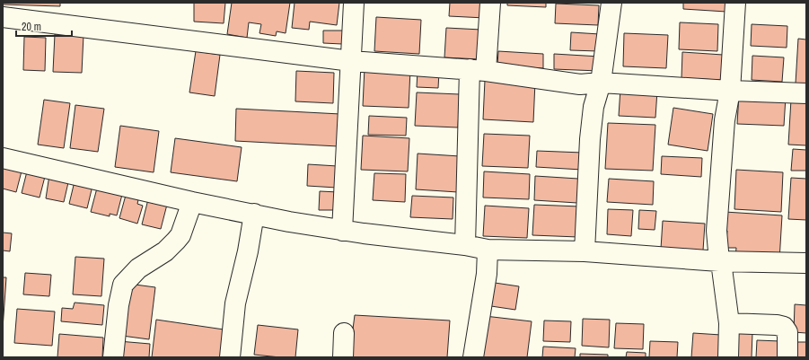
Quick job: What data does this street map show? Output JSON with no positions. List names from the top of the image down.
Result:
{
  "scale_bar": "20 m"
}
